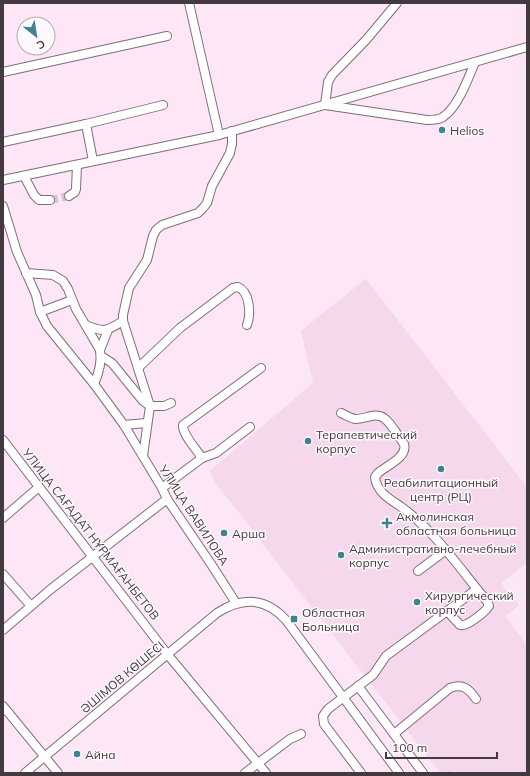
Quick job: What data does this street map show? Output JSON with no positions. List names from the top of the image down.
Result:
{
  "streets": {
    "street": ["УЛИЦА ВАВИЛОВА", "УЛИЦА САҒАДАТ НҰРМАҒАНБЕТОВ", "ӘШІМОВ КӨШЕСІ"]
  },
  "crossings": [
    ["УЛИЦА ВАВИЛОВА", "ӘШІМОВ КӨШЕСІ"],
    ["УЛИЦА САҒАДАТ НҰРМАҒАНБЕТОВ", "ӘШІМОВ КӨШЕСІ"]
  ],
  "places": {
    "other": [
      "Helios",
      "Терапевтический корпус",
      "Реабилитационный центр (РЦ)",
      "Арша",
      "Административно-лечебный корпус",
      "Хирургический корпус",
      "Айна"
    ],
    "health": ["Акмолинская областная больница"],
    "transit": ["Областная Больница"]
  },
  "scale_bar": "100 m",
  "north": "bottom right"
}
